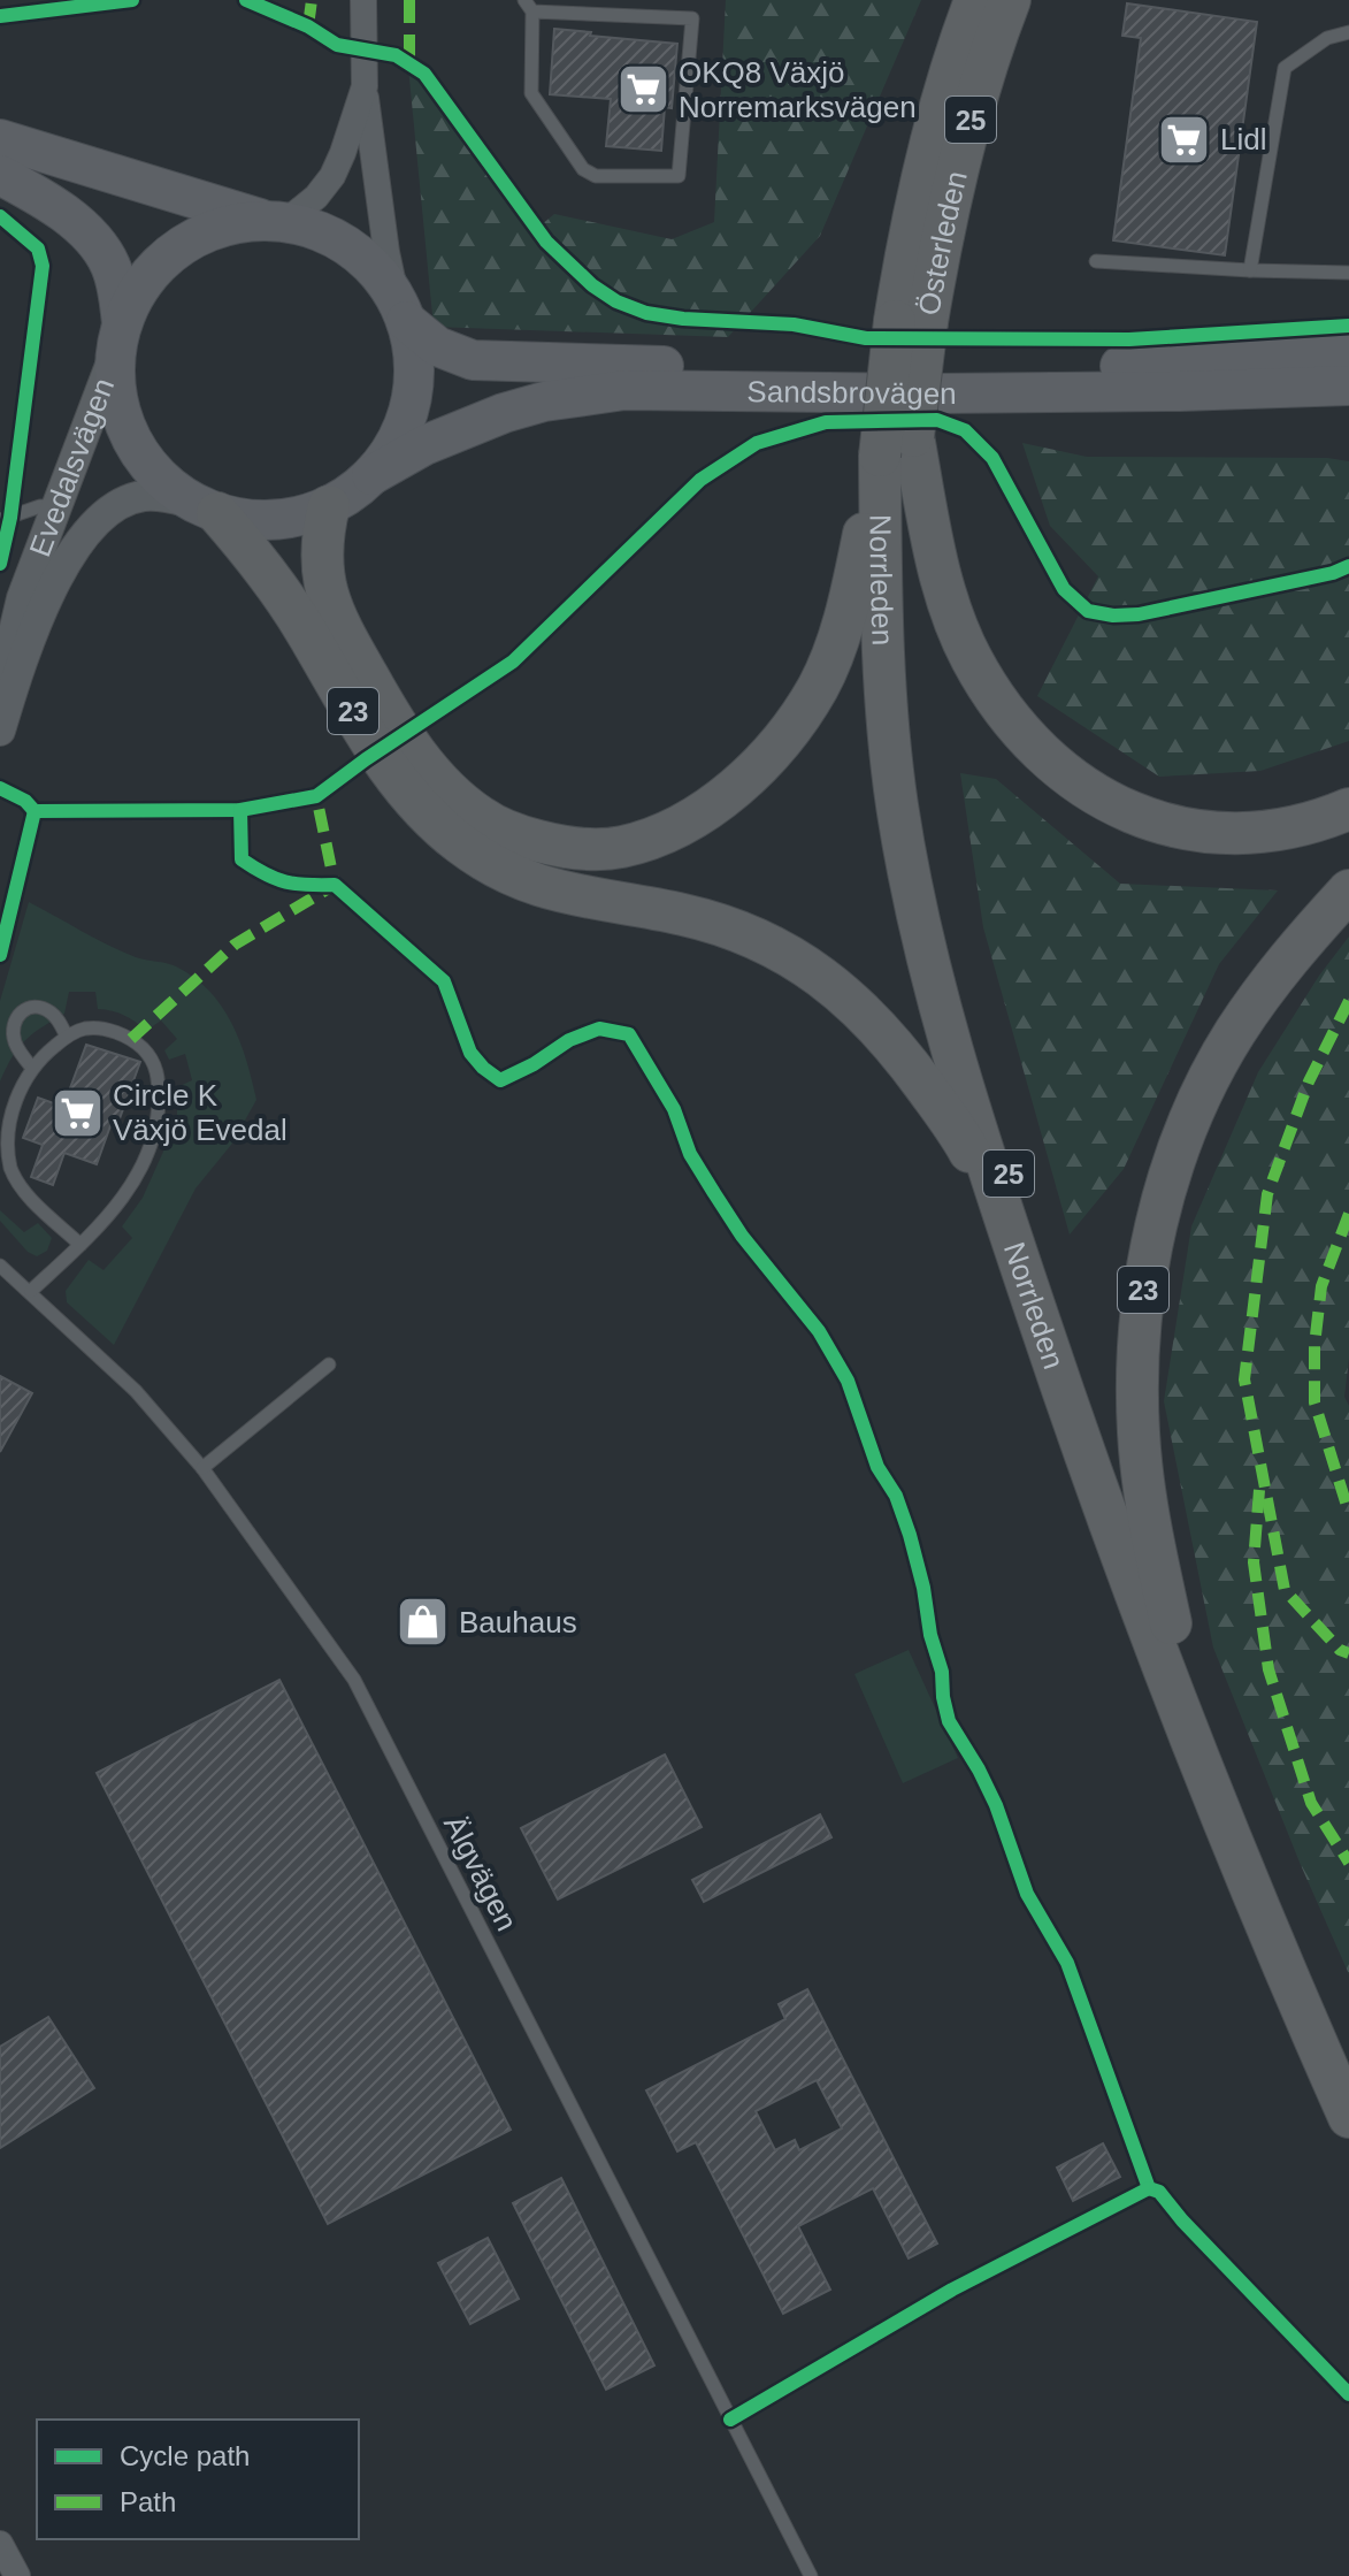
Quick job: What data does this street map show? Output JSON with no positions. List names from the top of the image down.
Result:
{
  "streets": {
    "highway": [
      "25",
      "Österleden",
      "Norrleden",
      "23"
    ],
    "main road": ["Sandsbrovägen"],
    "street": ["Evedalsvägen"],
    "lane": ["Älgvägen"]
  },
  "crossings": [
    ["Österleden", "Norrleden"],
    ["Sandsbrovägen", "Evedalsvägen"],
    ["Sandsbrovägen", "23"],
    ["Evedalsvägen", "23"],
    ["Norrleden", "23"]
  ],
  "places": {
    "supermarket": ["OKQ8 Växjö Norremarksvägen", "Lidl", "Circle K Växjö Evedal"],
    "shop": ["Bauhaus"]
  },
  "legend": ["Cycle path", "Path"]
}
